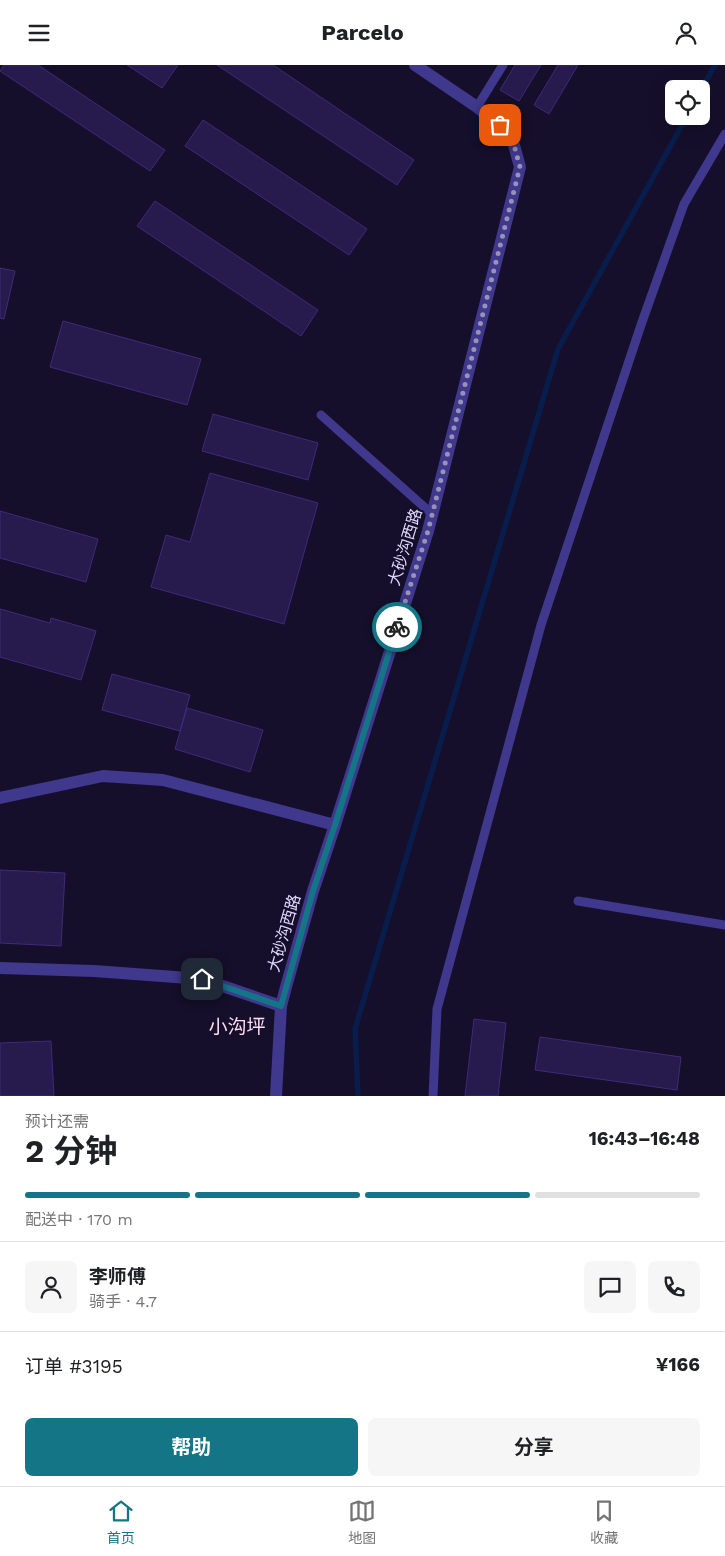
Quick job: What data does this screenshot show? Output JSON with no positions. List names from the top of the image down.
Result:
{
  "streets": {
    "street": ["大砂沟西路"]
  },
  "districts": ["小沟坪"],
  "page": {
    "header": "Parcelo",
    "heading": ["2 分钟", "预计还需", "16:43–16:48"],
    "panel": [
      "李师傅",
      "骑手 · 4.7",
      "订单 #3195",
      "¥166"
    ],
    "bar": "配送中 · 170 m",
    "buttons": ["帮助", "分享"],
    "tabs": ["首页", "地图", "收藏"]
  }
}
